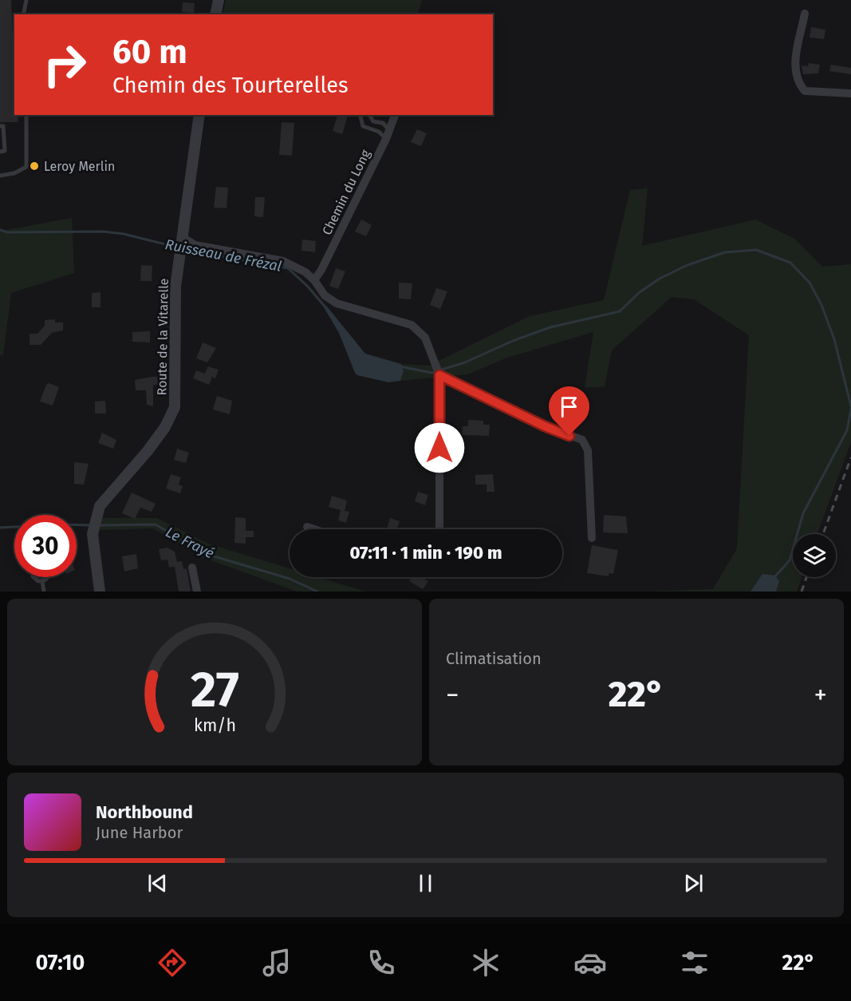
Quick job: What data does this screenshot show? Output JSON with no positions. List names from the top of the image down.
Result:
{
  "streets": {
    "street": ["Chemin du Long", "Route de la Vitarelle"]
  },
  "water": ["Ruisseau de Frézal", "Le Frayé"],
  "places": ["Leroy Merlin"],
  "page": {
    "turn": ["60 m", "Chemin des Tourterelles"],
    "limit": "30",
    "trip": "07:11 · 1 min · 190 m",
    "tile": "Climatisation",
    "heat": ["−", "22°", "+"],
    "song": ["Northbound", "June Harbor"],
    "tabs": ["07:10", "22°"],
    "gauge": ["27", "km/h"]
  }
}
